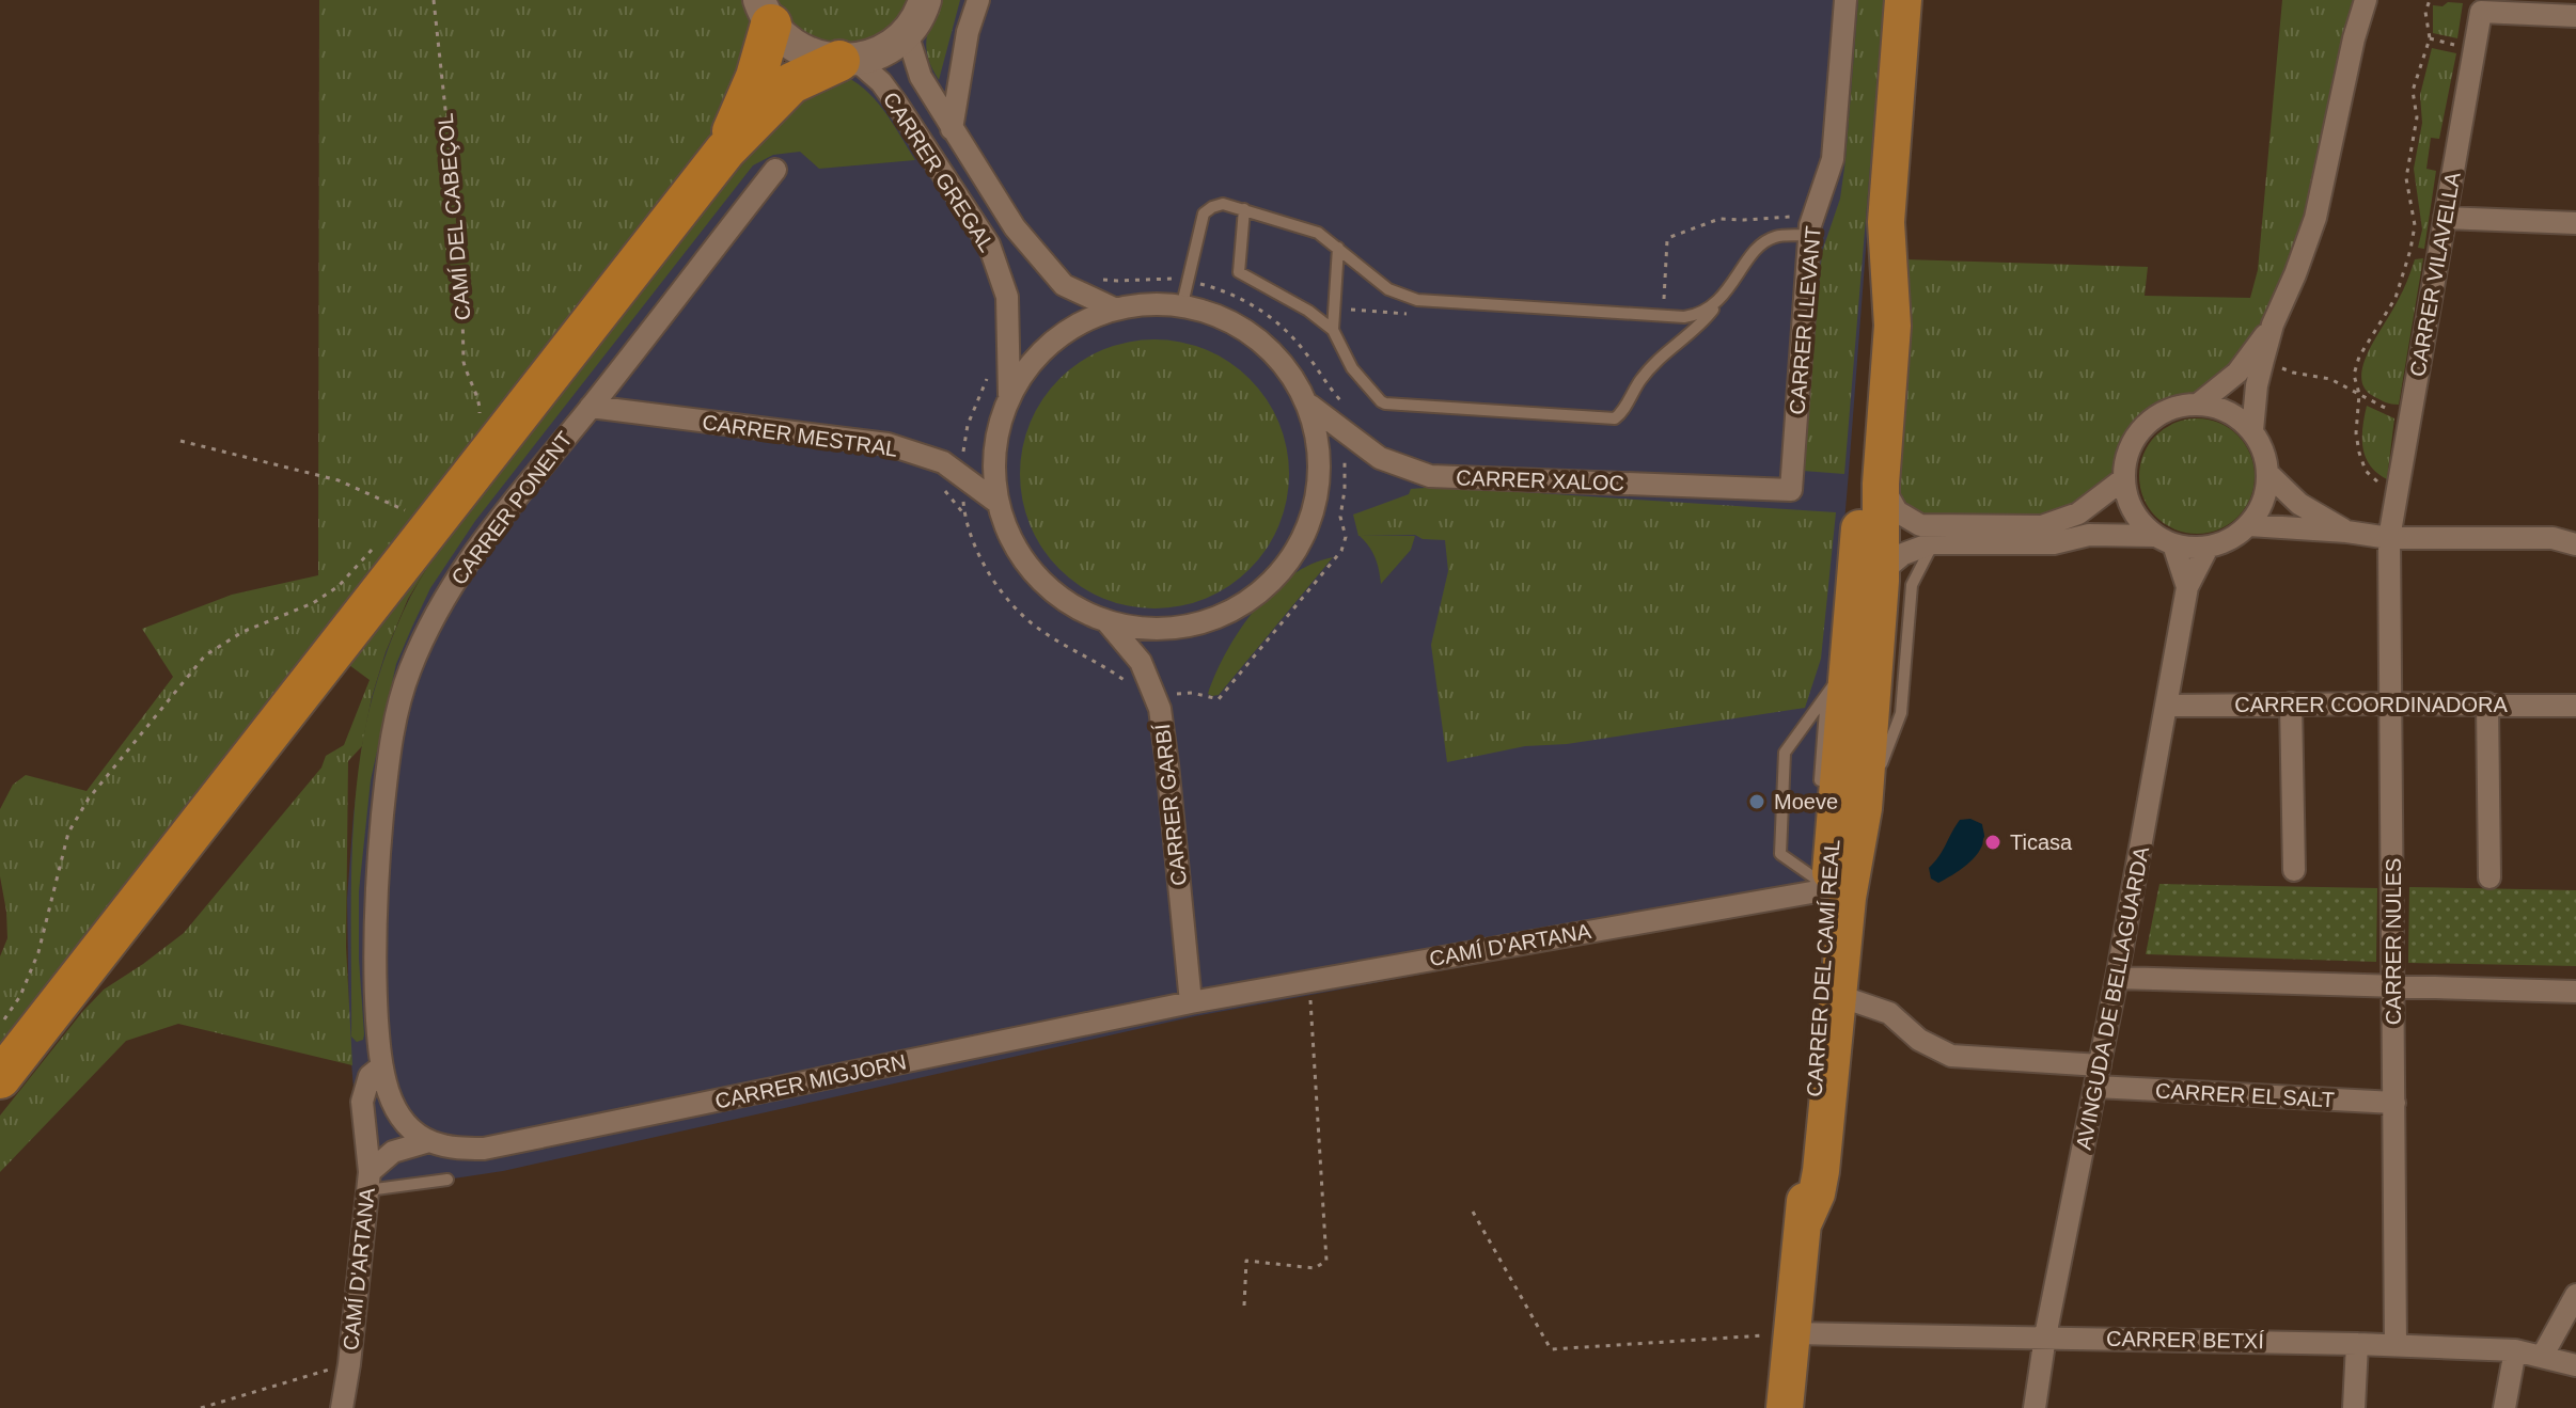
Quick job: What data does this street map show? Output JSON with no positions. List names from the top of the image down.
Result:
{
  "streets": {
    "highway": ["CARRER DEL CAMÍ REAL"],
    "street": [
      "CARRER GREGAL",
      "CARRER VILAVELLA",
      "CARRER LLEVANT",
      "CARRER MESTRAL",
      "CARRER XALOC",
      "CARRER PONENT",
      "CARRER COORDINADORA",
      "CARRER GARBÍ",
      "CARRER NULES",
      "CAMÍ D'ARTANA",
      "AVINGUDA DE BELLAGUARDA",
      "CARRER MIGJORN",
      "CARRER EL SALT",
      "CARRER BETXÍ"
    ],
    "path": ["CAMÍ DEL CABEÇOL"]
  },
  "crossings": [
    ["CARRER VILAVELLA", "CARRER NULES"],
    ["CARRER LLEVANT", "CARRER XALOC"],
    ["CARRER MESTRAL", "CARRER PONENT"],
    ["CARRER PONENT", "CAMÍ D'ARTANA"],
    ["CARRER PONENT", "CARRER MIGJORN"],
    ["CARRER COORDINADORA", "CARRER NULES"],
    ["CARRER COORDINADORA", "AVINGUDA DE BELLAGUARDA"],
    ["CARRER GARBÍ", "CAMÍ D'ARTANA"],
    ["CARRER GARBÍ", "CARRER MIGJORN"],
    ["CARRER NULES", "CARRER EL SALT"],
    ["CARRER NULES", "CARRER BETXÍ"],
    ["CAMÍ D'ARTANA", "CARRER DEL CAMÍ REAL"],
    ["CAMÍ D'ARTANA", "CARRER MIGJORN"],
    ["CARRER DEL CAMÍ REAL", "CARRER BETXÍ"],
    ["AVINGUDA DE BELLAGUARDA", "CARRER EL SALT"],
    ["AVINGUDA DE BELLAGUARDA", "CARRER BETXÍ"]
  ],
  "places": ["Moeve", "Ticasa"]
}
